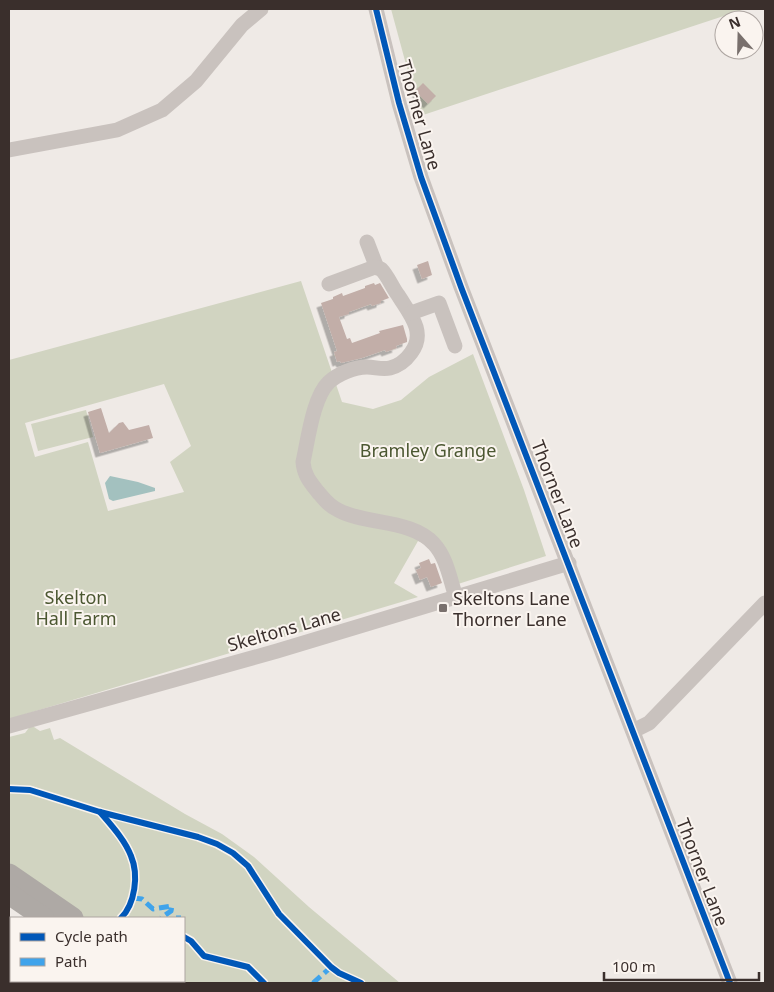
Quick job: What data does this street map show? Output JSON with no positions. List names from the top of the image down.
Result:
{
  "streets": {
    "street": ["Thorner Lane", "Skeltons Lane"]
  },
  "crossings": [
    ["Thorner Lane", "Skeltons Lane"]
  ],
  "parks": ["Bramley Grange", "Skelton Hall Farm"],
  "places": {
    "transit": ["Skeltons Lane Thorner Lane"]
  },
  "legend": ["Cycle path", "Path"],
  "scale_bar": "100 m",
  "north": "top"
}
